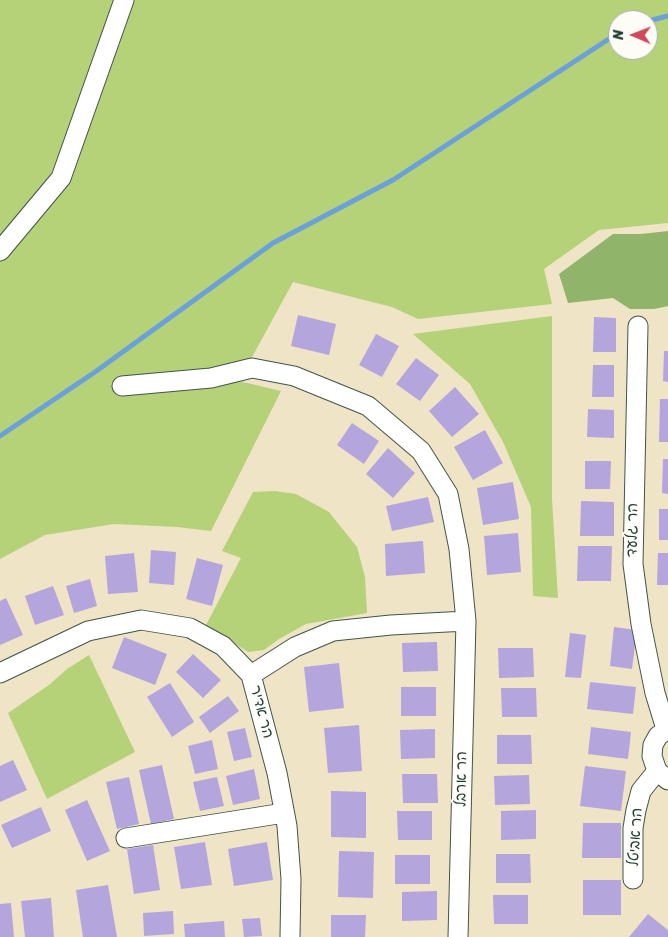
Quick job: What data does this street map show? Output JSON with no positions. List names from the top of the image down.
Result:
{
  "streets": {
    "street": [
      "הר גלעד",
      "הר אדיר",
      "הר ארבל",
      "הר אביטל"
    ]
  },
  "north": "left"
}
